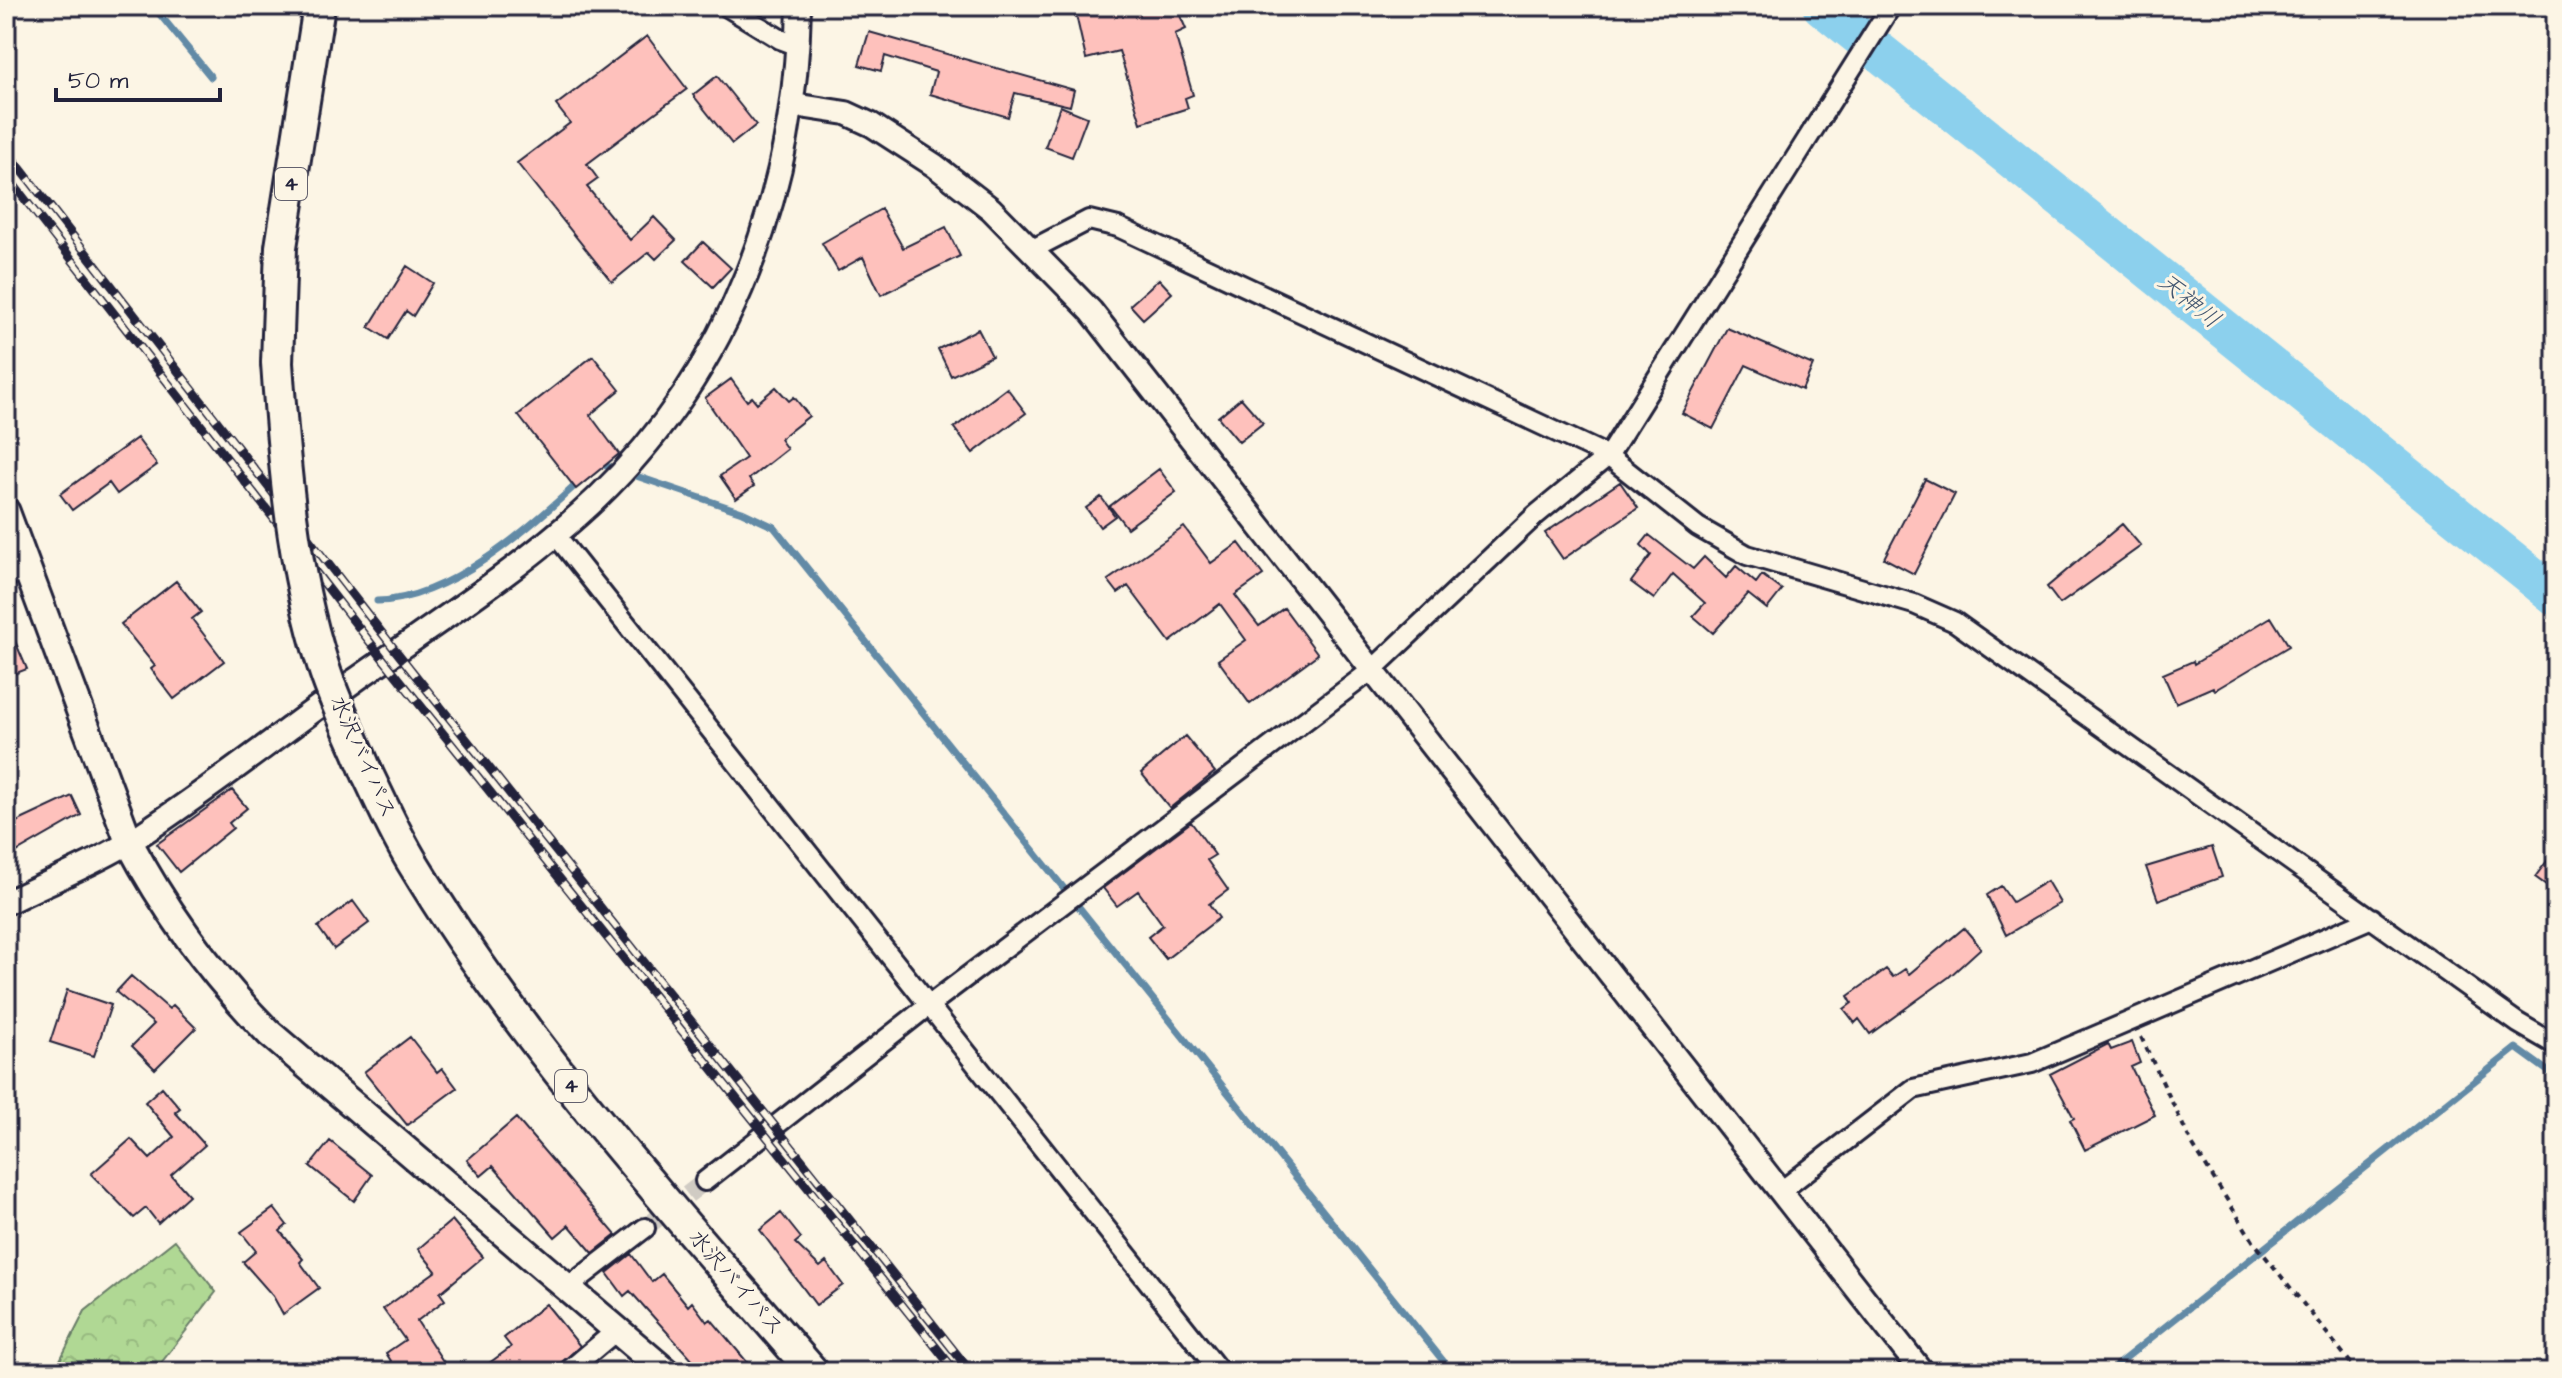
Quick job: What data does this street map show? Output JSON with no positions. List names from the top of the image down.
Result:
{
  "streets": {
    "highway": ["4", "水沢バイパス"]
  },
  "water": ["天神川"],
  "scale_bar": "50 m"
}
